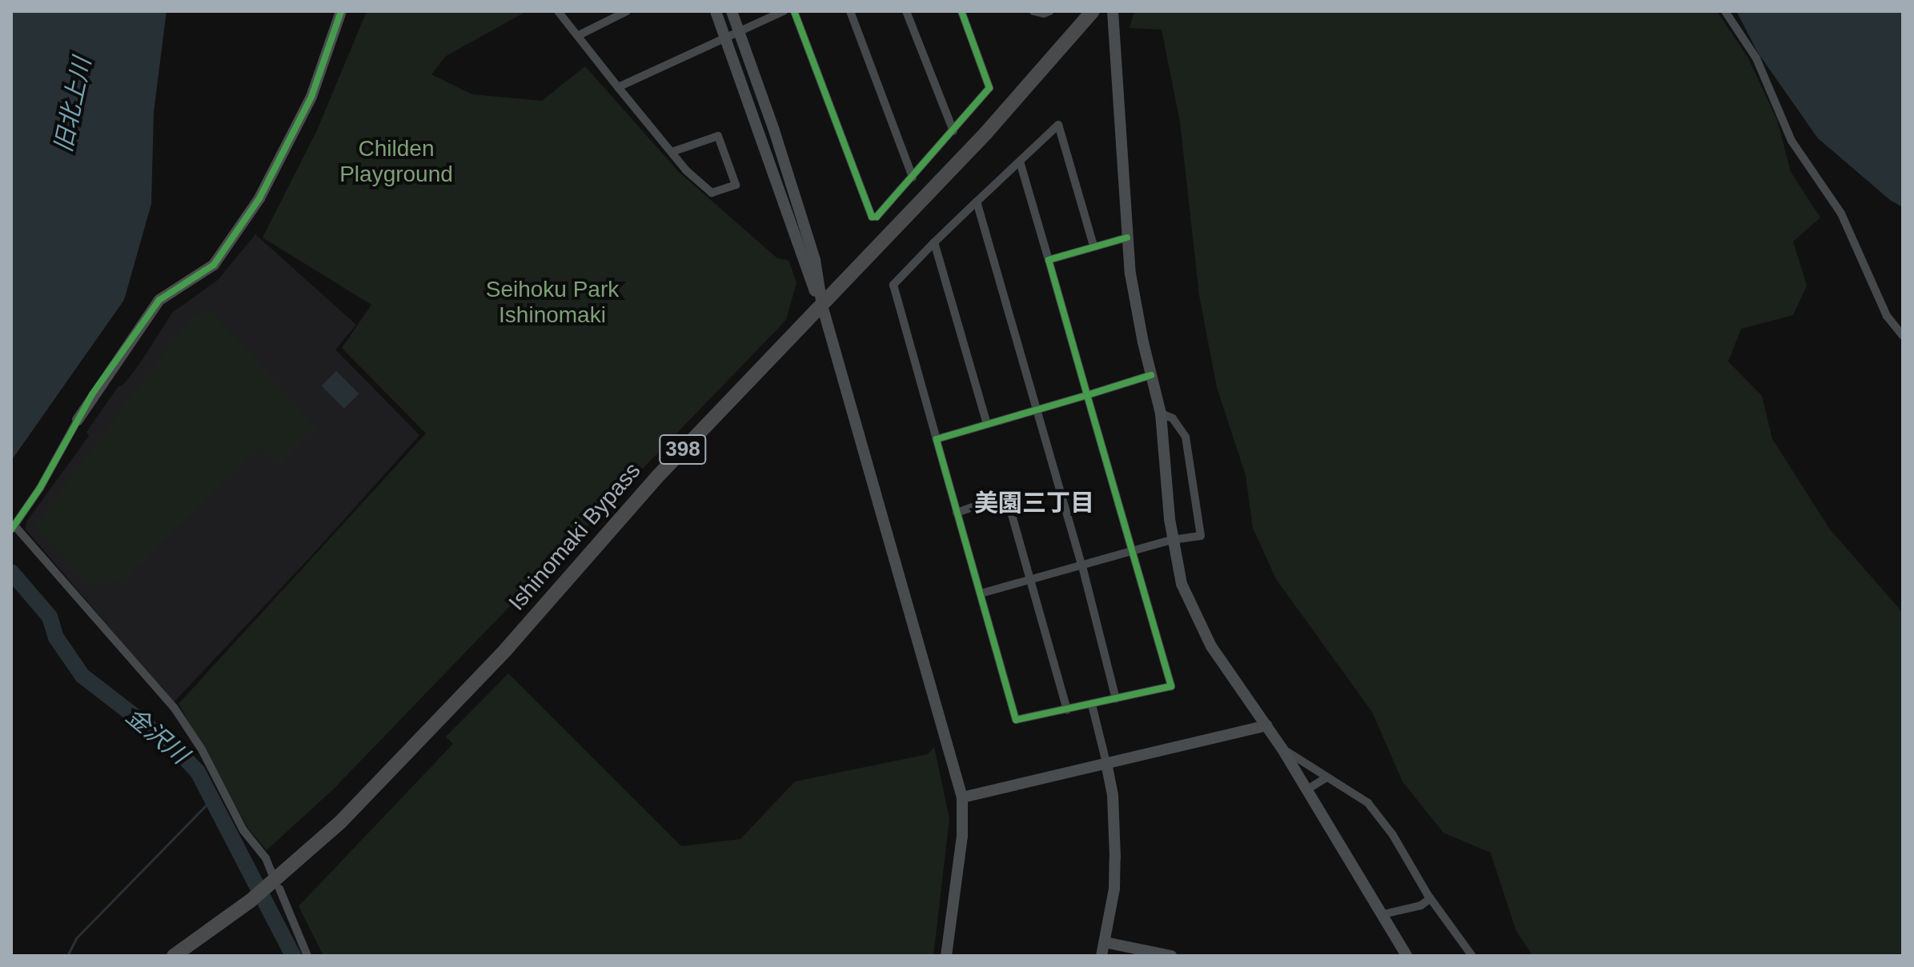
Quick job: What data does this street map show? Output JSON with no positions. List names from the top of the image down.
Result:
{
  "streets": {
    "highway": ["398", "Ishinomaki Bypass"]
  },
  "districts": ["美園三丁目"],
  "water": ["旧北上川", "金沢川"],
  "parks": ["Childen Playground", "Seihoku Park Ishinomaki"]
}
